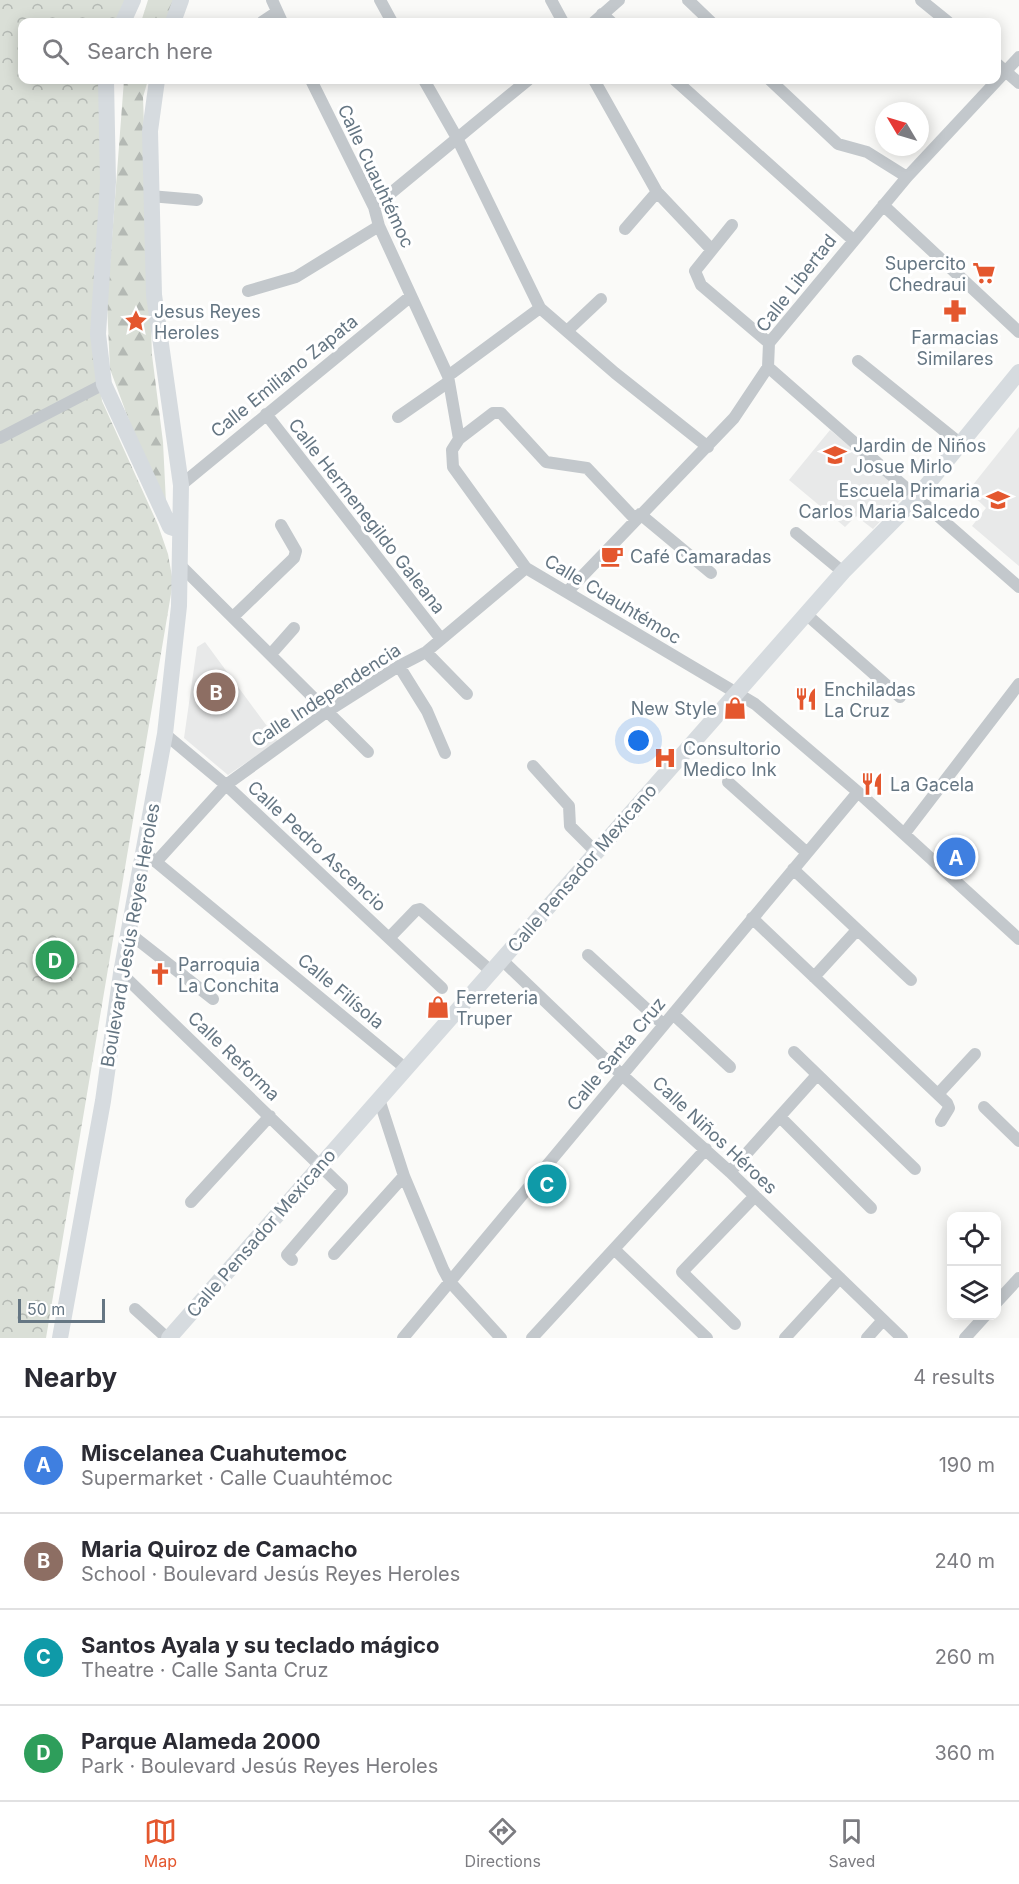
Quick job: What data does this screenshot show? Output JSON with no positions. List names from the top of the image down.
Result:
{
  "streets": {
    "main road": ["Calle Pensador Mexicano", "Boulevard Jesús Reyes Heroles"],
    "street": [
      "Calle Cuauhtémoc",
      "Calle Libertad",
      "Calle Emiliano Zapata",
      "Calle Hermenegildo Galeana",
      "Calle Independencia",
      "Calle Pedro Ascencio",
      "Calle Filísola",
      "Calle Santa Cruz",
      "Calle Reforma",
      "Calle Niños Héroes"
    ]
  },
  "crossings": [
    ["Calle Cuauhtémoc", "Calle Emiliano Zapata"],
    ["Calle Cuauhtémoc", "Calle Independencia"],
    ["Calle Cuauhtémoc", "Calle Pensador Mexicano"],
    ["Calle Cuauhtémoc", "Calle Santa Cruz"],
    ["Calle Emiliano Zapata", "Calle Hermenegildo Galeana"],
    ["Calle Emiliano Zapata", "Boulevard Jesús Reyes Heroles"],
    ["Calle Hermenegildo Galeana", "Calle Independencia"],
    ["Calle Independencia", "Calle Pedro Ascencio"],
    ["Calle Independencia", "Calle Filísola"],
    ["Calle Pedro Ascencio", "Boulevard Jesús Reyes Heroles"],
    ["Calle Pedro Ascencio", "Calle Niños Héroes"],
    ["Calle Pensador Mexicano", "Calle Filísola"],
    ["Calle Pensador Mexicano", "Calle Reforma"],
    ["Calle Pensador Mexicano", "Calle Niños Héroes"],
    ["Boulevard Jesús Reyes Heroles", "Calle Filísola"],
    ["Boulevard Jesús Reyes Heroles", "Calle Reforma"],
    ["Calle Santa Cruz", "Calle Niños Héroes"]
  ],
  "places": {
    "supermarket": ["Supercito Chedraui"],
    "pharmacy": ["Farmacias Similares"],
    "place": ["Jesus Reyes Heroles"],
    "school or university": ["Jardin de Niños Josue Mirlo", "Escuela Primaria Carlos Maria Salcedo"],
    "cafe": ["Café Camaradas"],
    "restaurant": ["Enchiladas La Cruz", "La Gacela"],
    "shop": ["New Style", "Ferreteria Truper"],
    "hospital": ["Consultorio Medico Ink"],
    "church": ["Parroquia La Conchita"]
  },
  "scale_bar": "50 m",
  "north": "top left",
  "page": {
    "search": "Search here",
    "pins": [
      "B",
      "A",
      "D",
      "C"
    ],
    "scale": "50 m",
    "heading": ["Nearby", "4 results"],
    "list": [
      {
        "mark": "A",
        "name": "Miscelanea Cuahutemoc",
        "note": "Supermarket · Calle Cuauhtémoc",
        "value": "190 m"
      },
      {
        "mark": "B",
        "name": "Maria Quiroz de Camacho",
        "note": "School · Boulevard Jesús Reyes Heroles",
        "value": "240 m"
      },
      {
        "mark": "C",
        "name": "Santos Ayala y su teclado mágico",
        "note": "Theatre · Calle Santa Cruz",
        "value": "260 m"
      },
      {
        "mark": "D",
        "name": "Parque Alameda 2000",
        "note": "Park · Boulevard Jesús Reyes Heroles",
        "value": "360 m"
      }
    ],
    "nav": ["Map", "Directions", "Saved"]
  }
}
